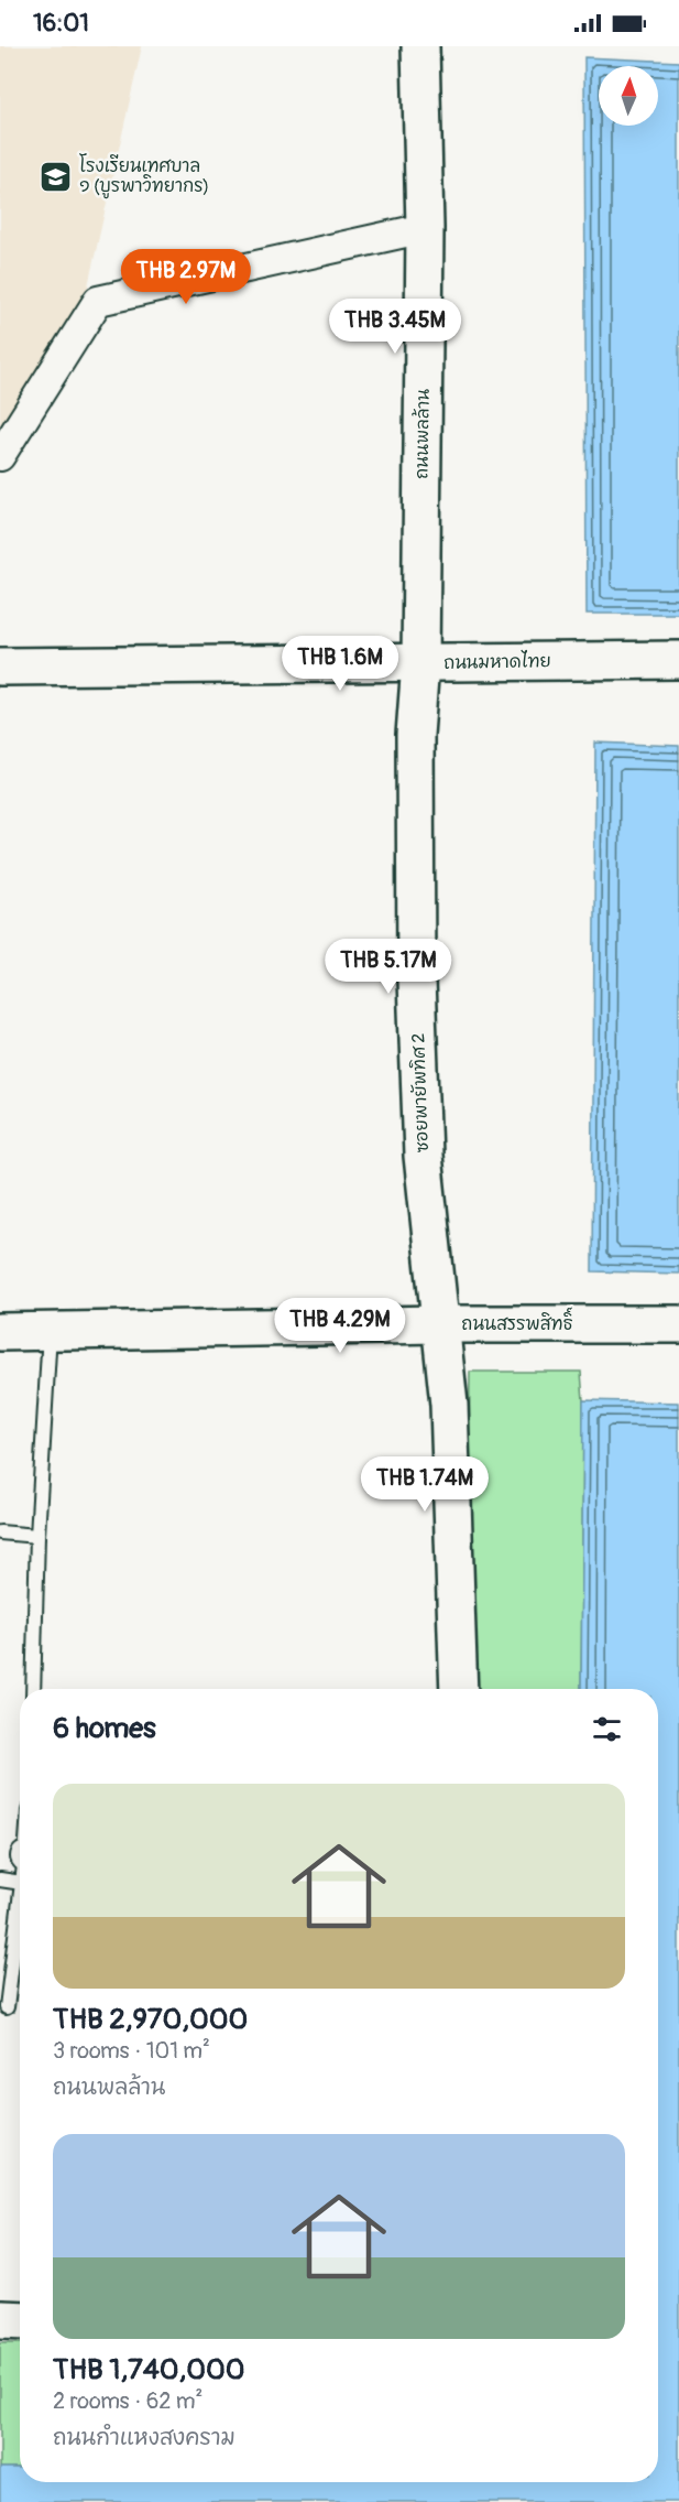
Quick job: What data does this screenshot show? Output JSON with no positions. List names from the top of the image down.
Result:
{
  "streets": {
    "street": [
      "ถนนพลล้าน",
      "ถนนมหาดไทย",
      "ซอยพายัพทิศ 2",
      "ถนนสรรพสิทธิ์"
    ]
  },
  "crossings": [
    ["ถนนพลล้าน", "ถนนมหาดไทย"],
    ["ถนนพลล้าน", "ซอยพายัพทิศ 2"],
    ["ถนนมหาดไทย", "ซอยพายัพทิศ 2"],
    ["ซอยพายัพทิศ 2", "ถนนสรรพสิทธิ์"]
  ],
  "places": {
    "school or university": ["โรงเรียนเทศบาล ๑ (บูรพาวิทยากร)"]
  },
  "north": "top",
  "page": {
    "status": "16:01",
    "price": [
      "THB 2.97M",
      "THB 3.45M",
      "THB 1.6M",
      "THB 5.17M",
      "THB 4.29M",
      "THB 1.74M"
    ],
    "heading": "6 homes",
    "list": [
      {
        "name": "THB 2,970,000",
        "note": "3 rooms · 101 m² · ถนนพลล้าน"
      },
      {
        "name": "THB 1,740,000",
        "note": "2 rooms · 62 m² · ถนนกำแหงสงคราม"
      }
    ]
  }
}
